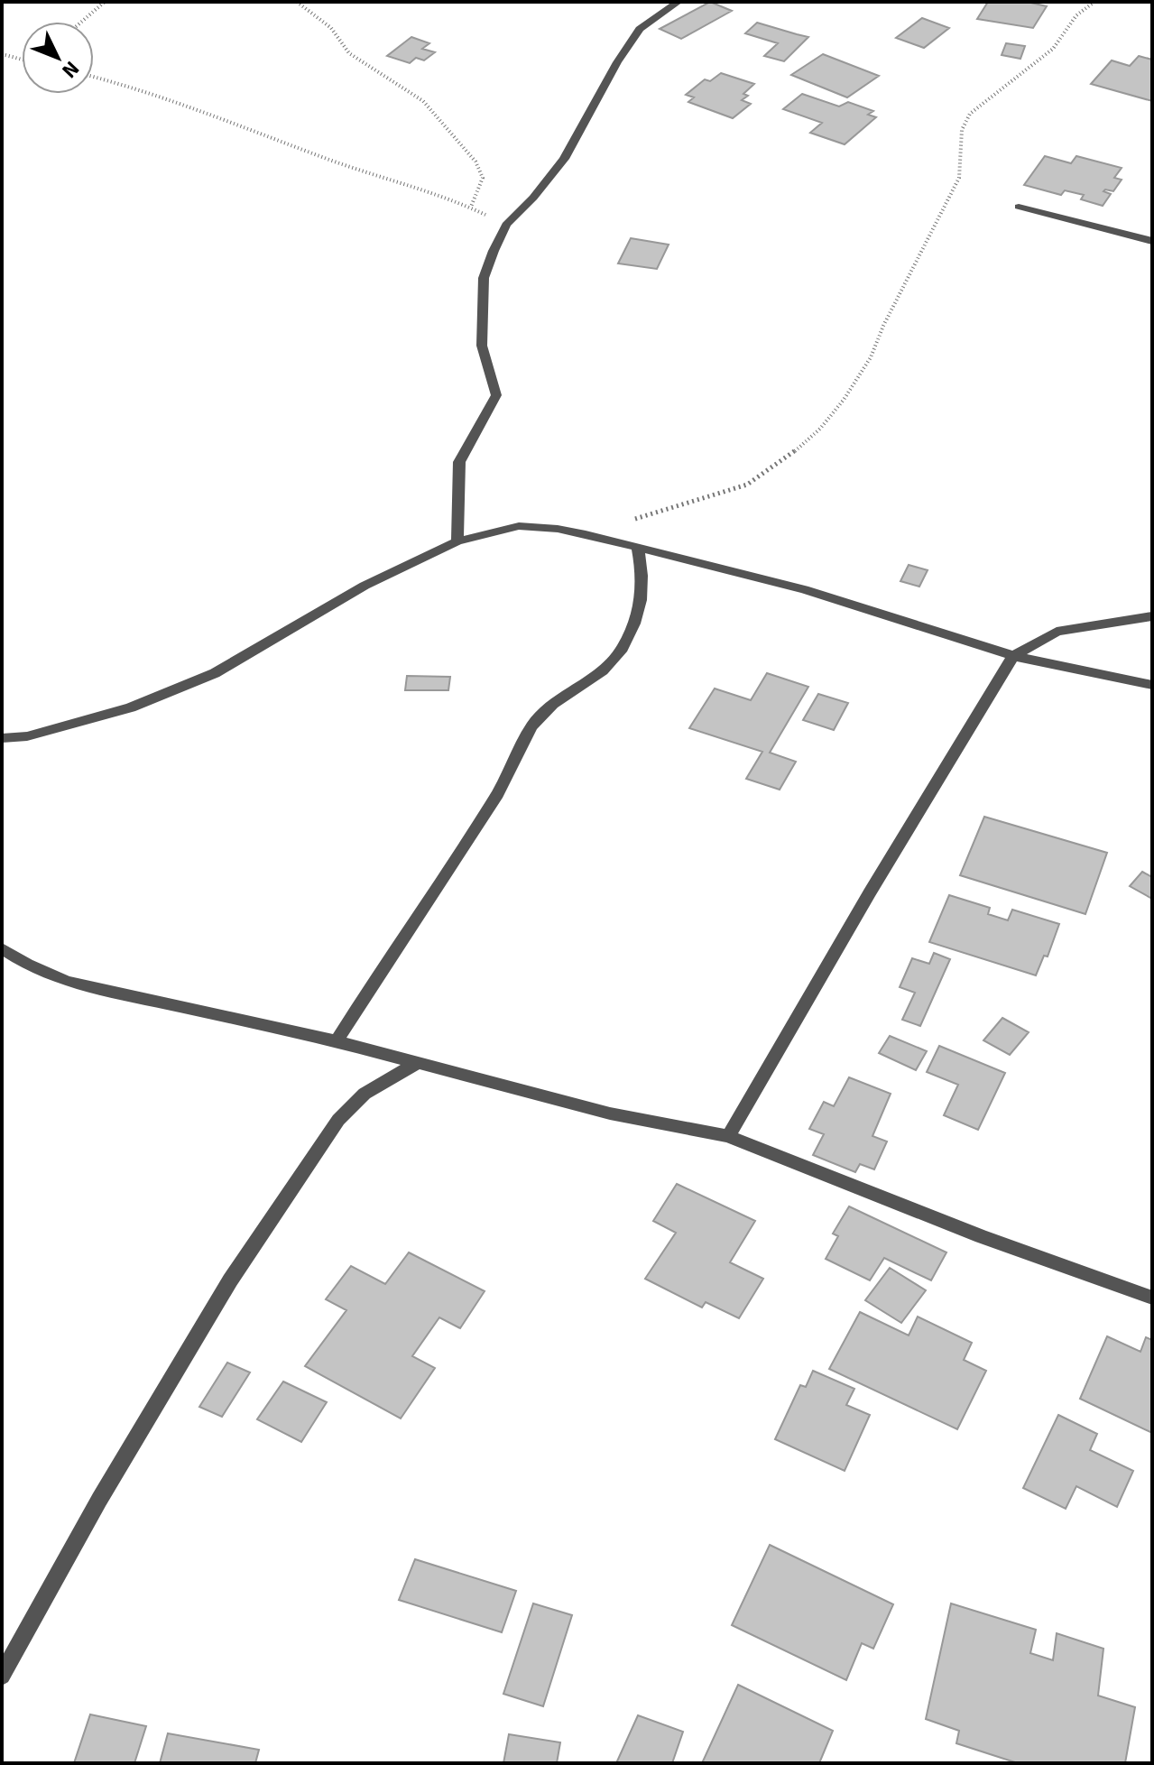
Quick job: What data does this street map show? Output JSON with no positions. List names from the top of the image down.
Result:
{
  "north": "bottom right"
}
